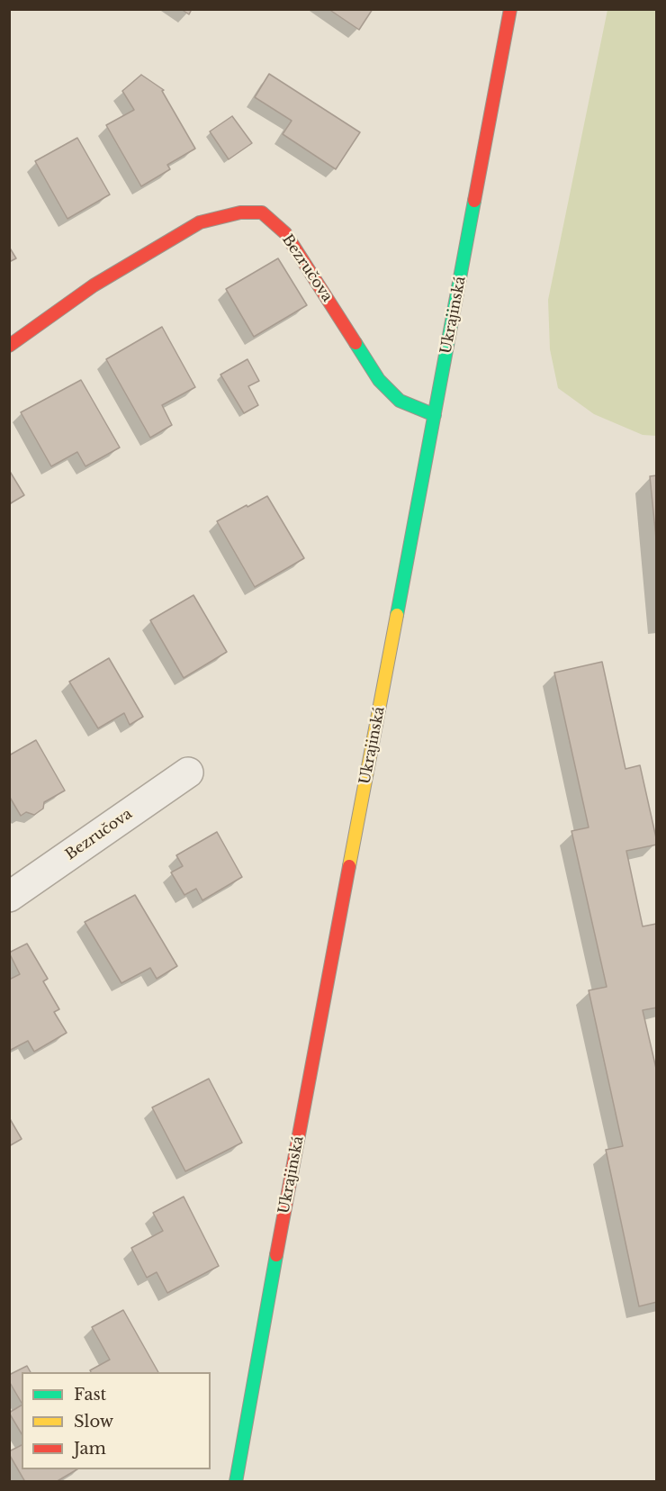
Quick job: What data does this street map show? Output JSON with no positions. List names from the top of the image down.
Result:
{
  "streets": {
    "main road": ["Bezručova", "Ukrajinská"]
  },
  "crossings": [
    ["Bezručova", "Ukrajinská"]
  ],
  "legend": ["Fast", "Slow", "Jam"]
}
